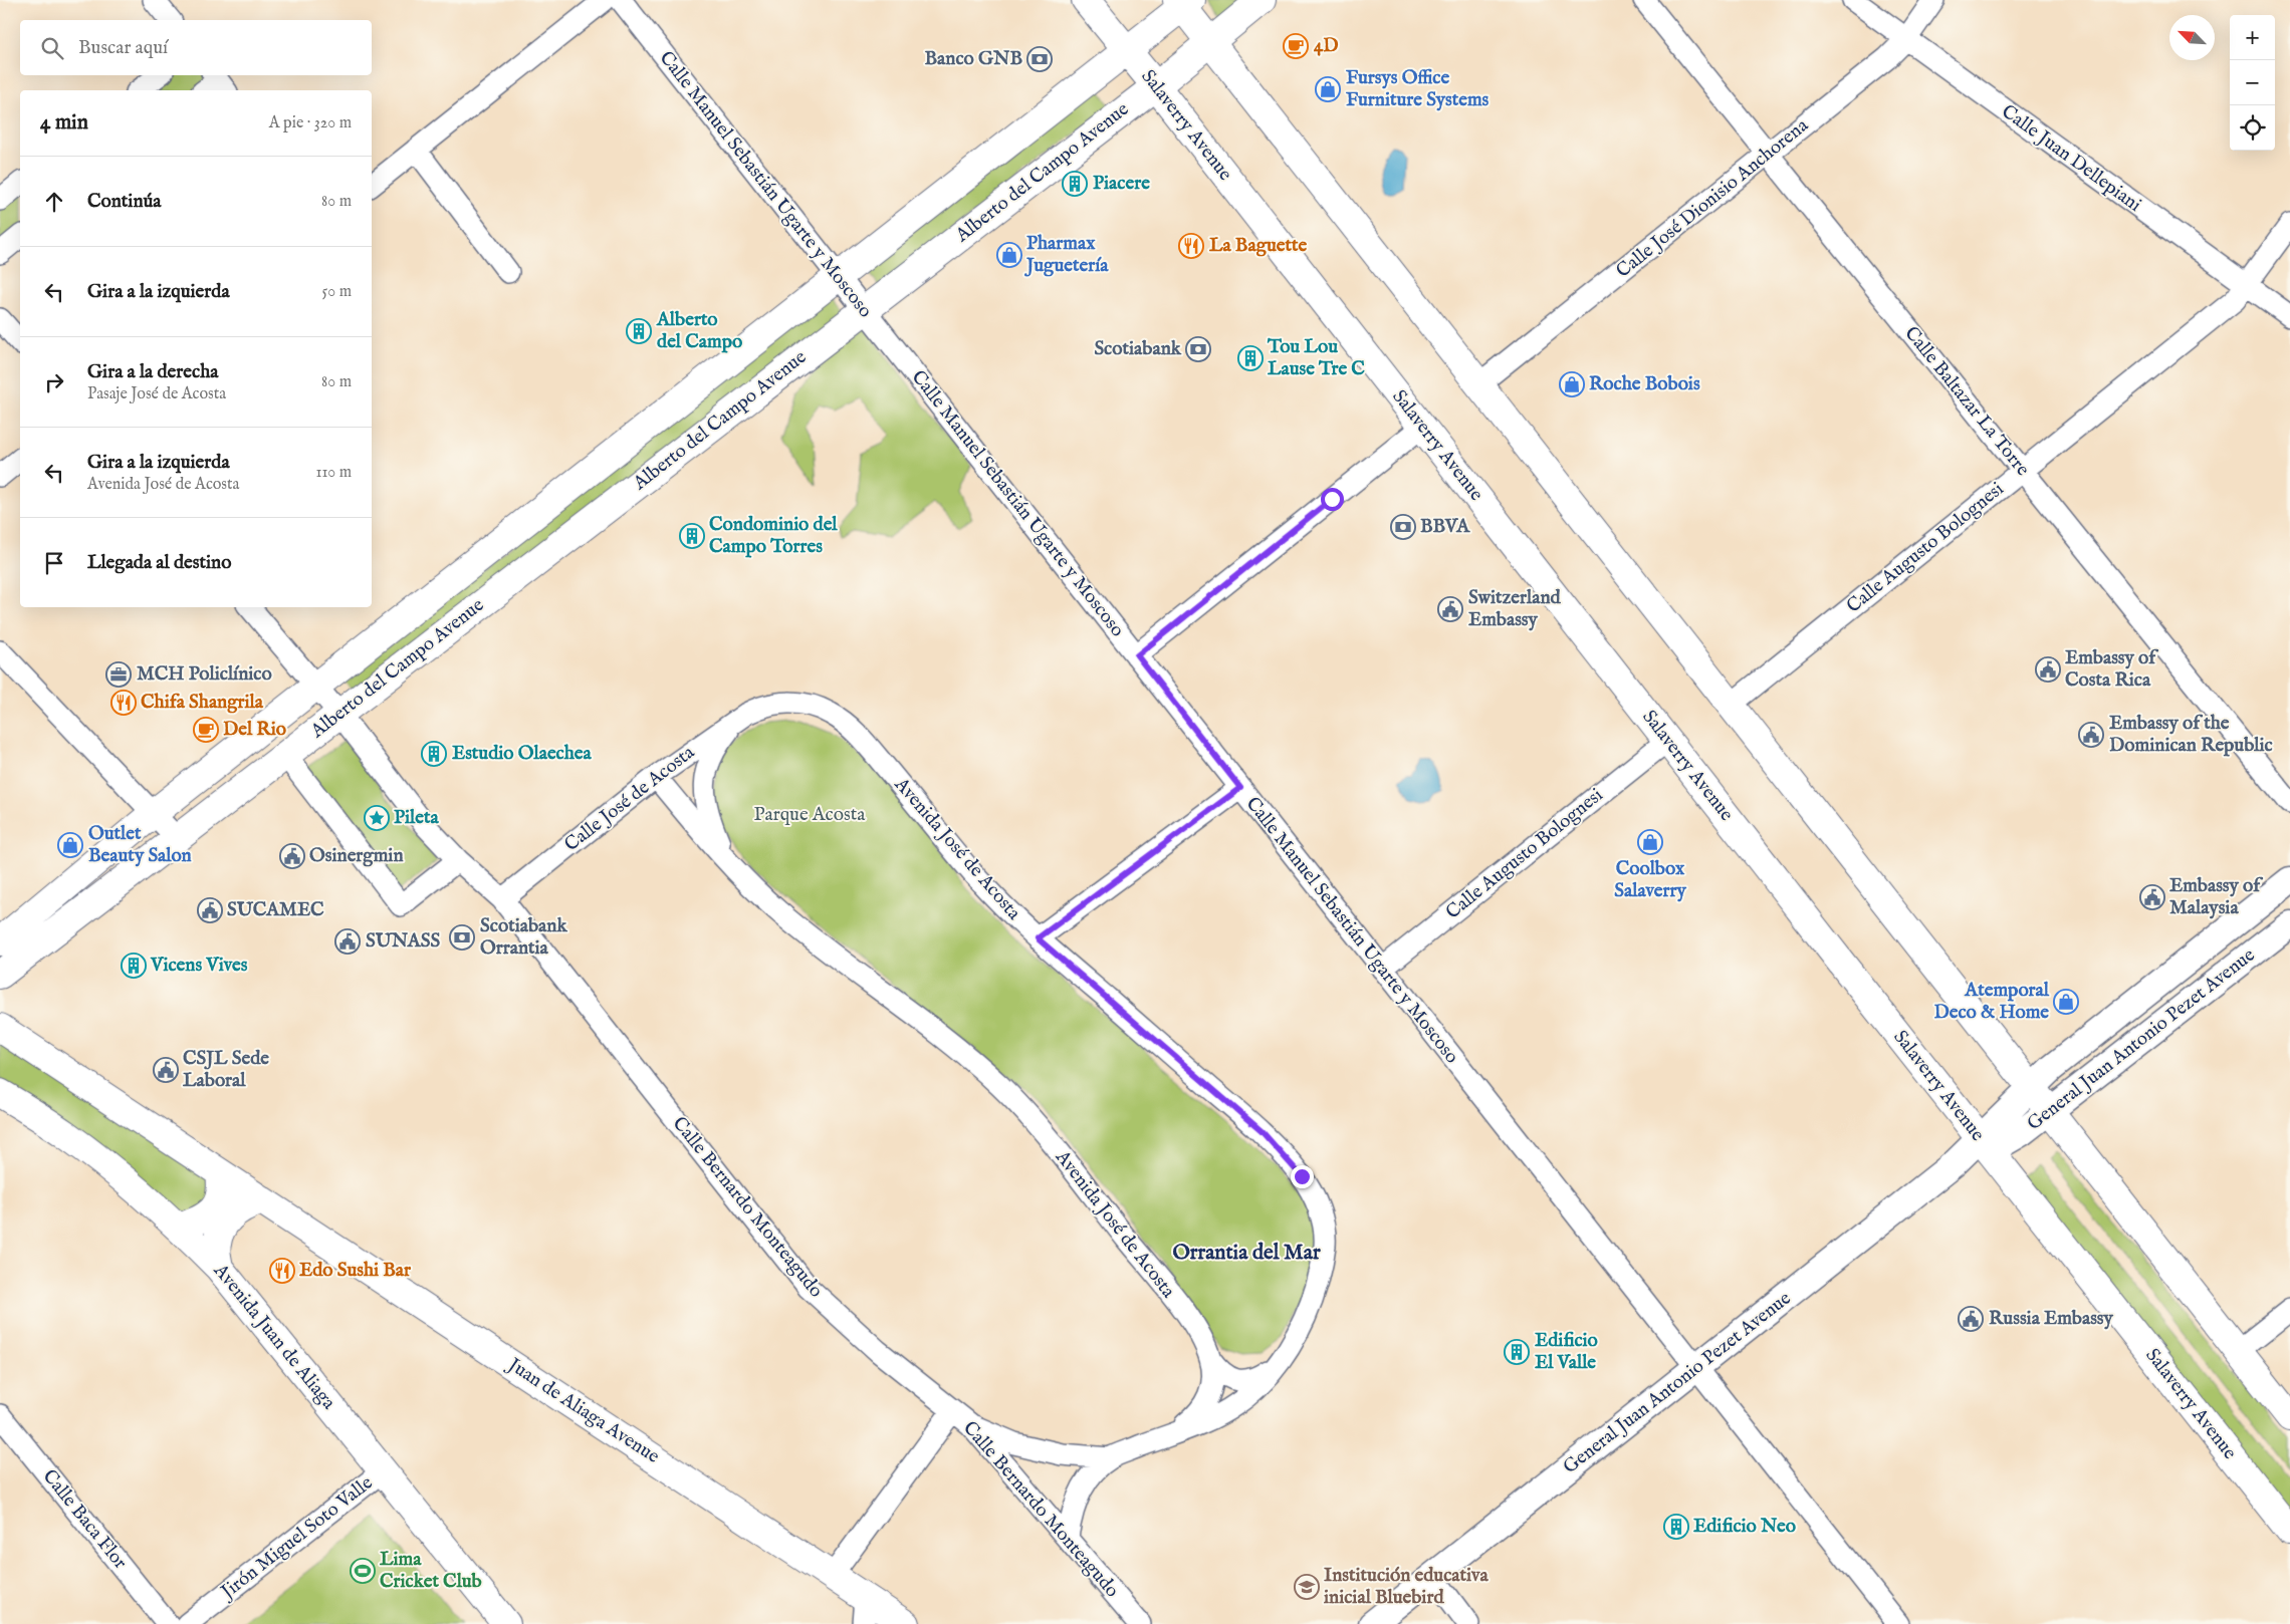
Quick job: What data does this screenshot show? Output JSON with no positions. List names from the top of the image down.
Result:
{
  "streets": {
    "main road": [
      "Salaverry Avenue",
      "Alberto del Campo Avenue",
      "Avenida Juan de Aliaga",
      "Juan de Aliaga Avenue"
    ],
    "street": [
      "Calle Juan Dellepiani",
      "Calle Manuel Sebastián Ugarte y Moscoso",
      "Calle José Dionisio Anchorena",
      "Calle Baltazar La Torre",
      "Calle Augusto Bolognesi",
      "Calle José de Acosta",
      "Avenida José de Acosta",
      "General Juan Antonio Pezet Avenue",
      "Calle Bernardo Monteagudo",
      "Calle Baca Flor",
      "Jirón Miguel Soto Valle"
    ]
  },
  "crossings": [
    ["Salaverry Avenue", "Alberto del Campo Avenue"],
    ["Salaverry Avenue", "Calle Augusto Bolognesi"],
    ["Salaverry Avenue", "General Juan Antonio Pezet Avenue"],
    ["Calle Juan Dellepiani", "Calle José Dionisio Anchorena"],
    ["Calle Juan Dellepiani", "Calle Augusto Bolognesi"],
    ["Alberto del Campo Avenue", "Calle Manuel Sebastián Ugarte y Moscoso"],
    ["Alberto del Campo Avenue", "Calle Bernardo Monteagudo"],
    ["Calle Manuel Sebastián Ugarte y Moscoso", "Calle Augusto Bolognesi"],
    ["Calle Manuel Sebastián Ugarte y Moscoso", "General Juan Antonio Pezet Avenue"],
    ["Calle José Dionisio Anchorena", "Calle Baltazar La Torre"],
    ["Calle Baltazar La Torre", "Calle Augusto Bolognesi"],
    ["Calle José de Acosta", "Avenida José de Acosta"],
    ["Calle José de Acosta", "Calle Bernardo Monteagudo"],
    ["Avenida José de Acosta", "Calle Bernardo Monteagudo"],
    ["Avenida Juan de Aliaga", "Jirón Miguel Soto Valle"]
  ],
  "districts": ["Orrantia del Mar"],
  "parks": ["Parque Acosta"],
  "places": {
    "cafe": ["4D", "Del Rio"],
    "bank": [
      "Banco GNB",
      "Scotiabank",
      "BBVA",
      "Scotiabank Orrantia"
    ],
    "shop": [
      "Fursys Office Furniture Systems",
      "Pharmax Juguetería",
      "Roche Bobois",
      "Coolbox Salaverry",
      "Outlet Beauty Salon",
      "Atemporal Deco & Home"
    ],
    "building": [
      "Piacere",
      "Alberto del Campo",
      "Tou Lou Lause Tre C",
      "Condominio del Campo Torres",
      "Estudio Olaechea",
      "Vicens Vives",
      "Edificio El Valle",
      "Edificio Neo"
    ],
    "restaurant": ["La Baguette", "Chifa Shangrila", "Edo Sushi Bar"],
    "public building": [
      "Switzerland Embassy",
      "Embassy of Costa Rica",
      "Embassy of the Dominican Republic",
      "Osinergmin",
      "Embassy of Malaysia",
      "SUCAMEC",
      "SUNASS",
      "CSJL Sede Laboral",
      "Russia Embassy"
    ],
    "office": ["MCH Policlínico"],
    "place": ["Pileta"],
    "sports": ["Lima Cricket Club"],
    "school or university": ["Institución educativa inicial Bluebird"]
  },
  "north": "top left",
  "page": {
    "map_buttons": ["+", "−"],
    "search": "Buscar aquí",
    "heading": ["4 min", "A pie · 320 m"],
    "list": [
      ["Continúa", "80 m"],
      ["Gira a la izquierda", "50 m"],
      ["Gira a la derecha", "Pasaje José de Acosta", "80 m"],
      ["Gira a la izquierda", "Avenida José de Acosta", "110 m"],
      "Llegada al destino"
    ]
  }
}
